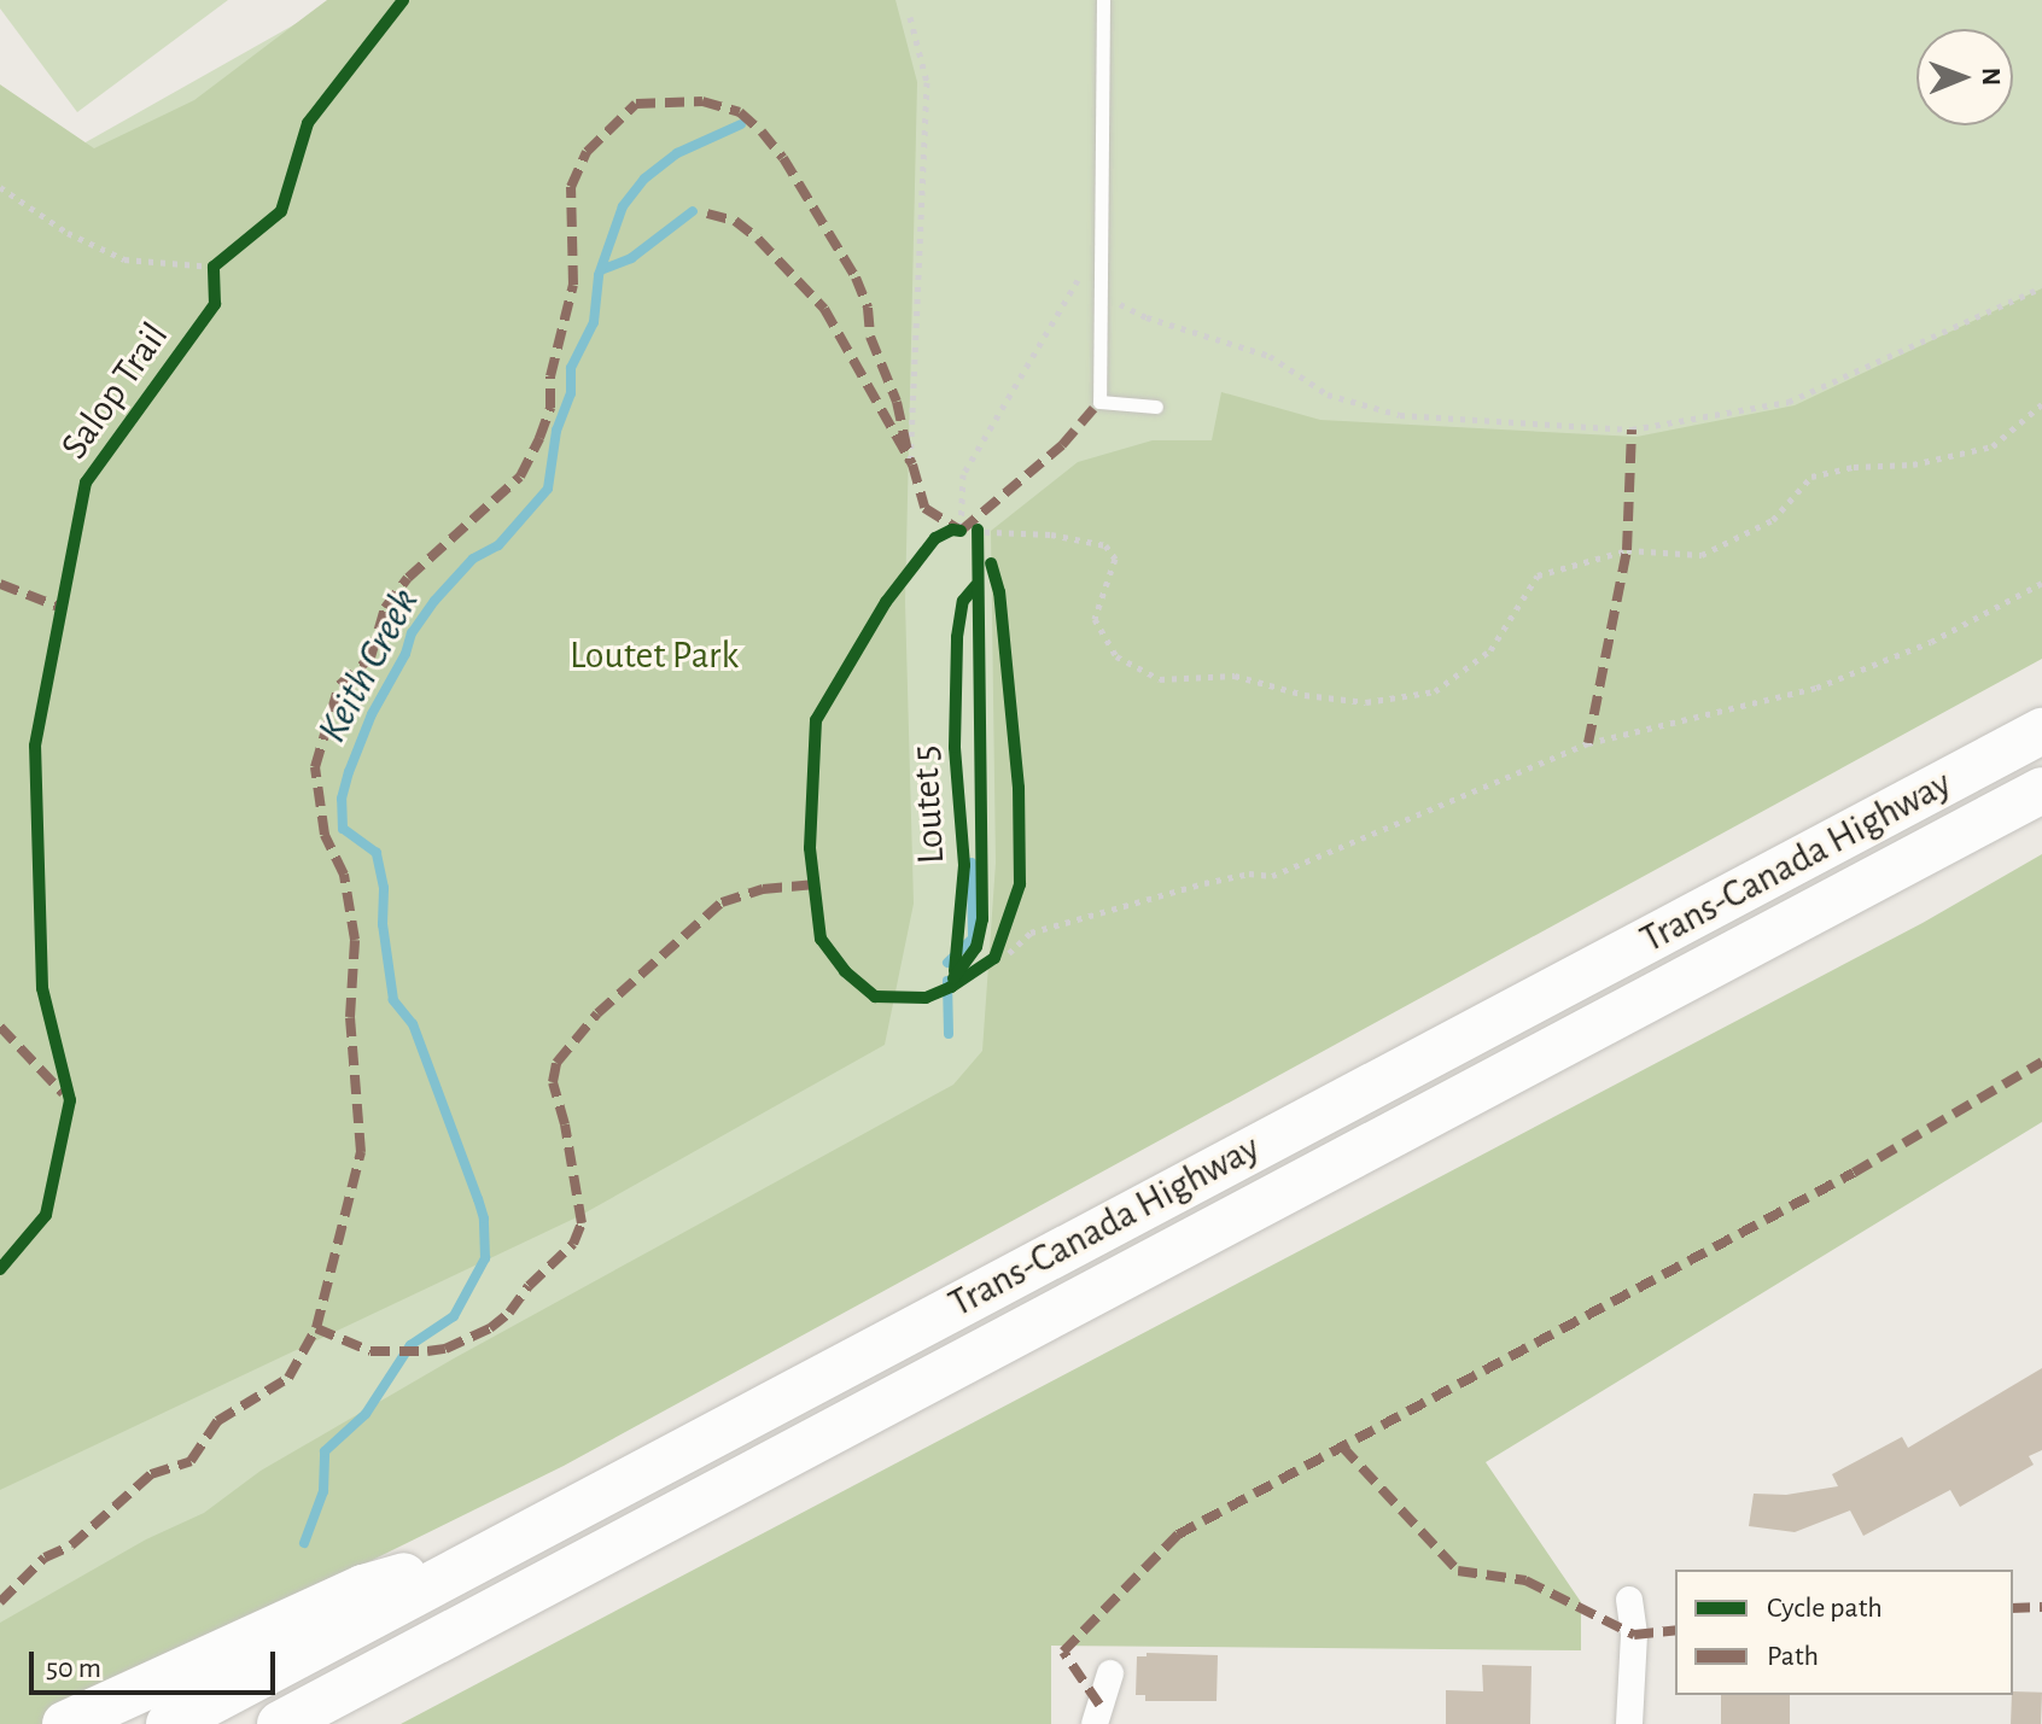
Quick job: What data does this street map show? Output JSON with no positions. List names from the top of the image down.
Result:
{
  "streets": {
    "highway": ["Trans-Canada Highway"],
    "cycle path": ["Salop Trail", "Loutet 5"]
  },
  "water": ["Keith Creek"],
  "parks": ["Loutet Park"],
  "legend": ["Cycle path", "Path"],
  "scale_bar": "50 m",
  "north": "right"
}
